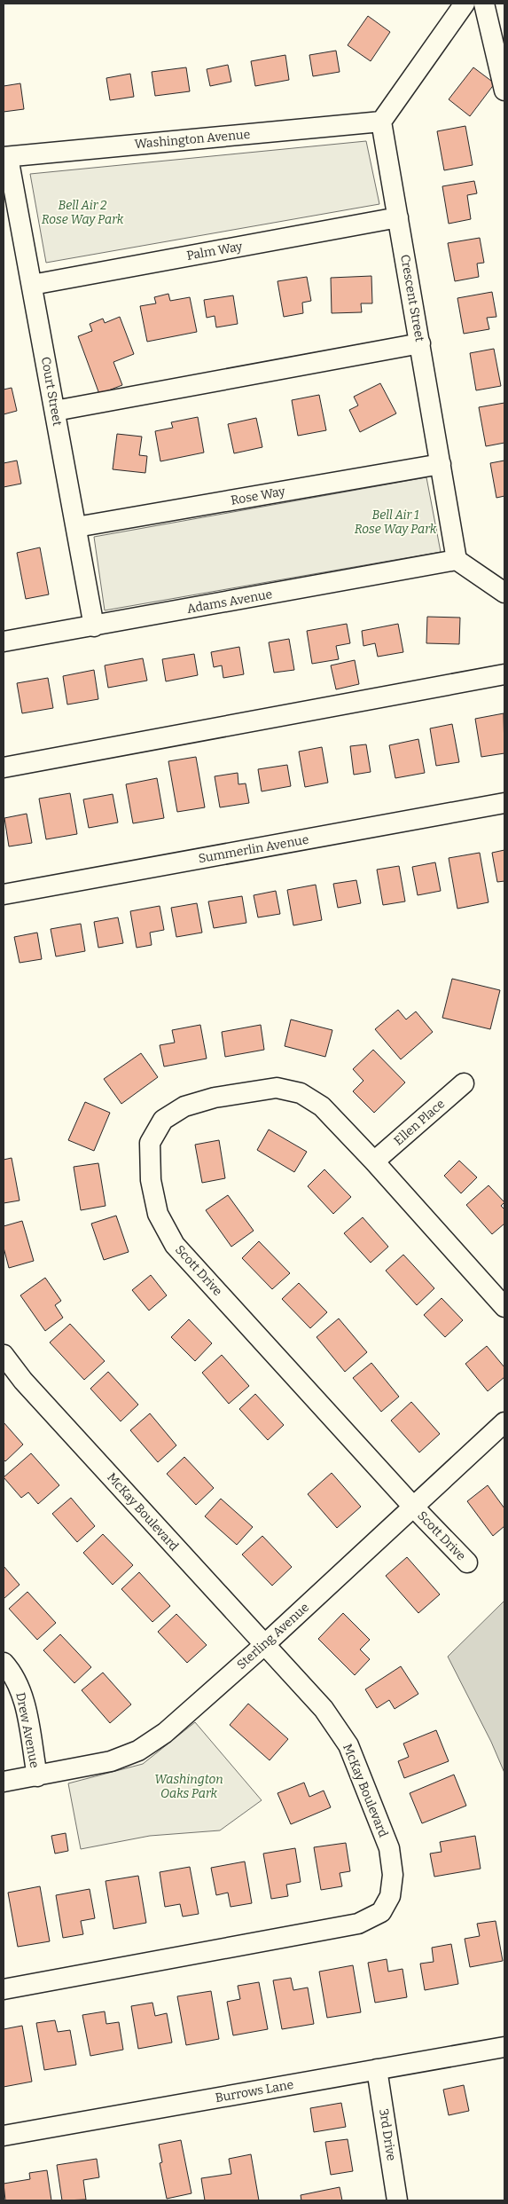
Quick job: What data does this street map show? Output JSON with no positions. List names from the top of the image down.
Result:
{
  "streets": {
    "street": [
      "Washington Avenue",
      "Palm Way",
      "Crescent Street",
      "Court Street",
      "Rose Way",
      "Adams Avenue",
      "Summerlin Avenue",
      "Ellen Place",
      "Scott Drive",
      "McKay Boulevard",
      "Sterling Avenue",
      "Drew Avenue",
      "Burrows Lane",
      "3rd Drive"
    ]
  },
  "crossings": [
    ["Washington Avenue", "Crescent Street"],
    ["Washington Avenue", "Court Street"],
    ["Palm Way", "Crescent Street"],
    ["Palm Way", "Court Street"],
    ["Crescent Street", "Rose Way"],
    ["Crescent Street", "Adams Avenue"],
    ["Court Street", "Rose Way"],
    ["Court Street", "Adams Avenue"],
    ["Ellen Place", "Scott Drive"],
    ["Scott Drive", "Sterling Avenue"],
    ["McKay Boulevard", "Sterling Avenue"],
    ["Sterling Avenue", "Drew Avenue"],
    ["Burrows Lane", "3rd Drive"]
  ],
  "parks": ["Bell Air 2 Rose Way Park", "Bell Air 1 Rose Way Park", "Washington Oaks Park"]
}
